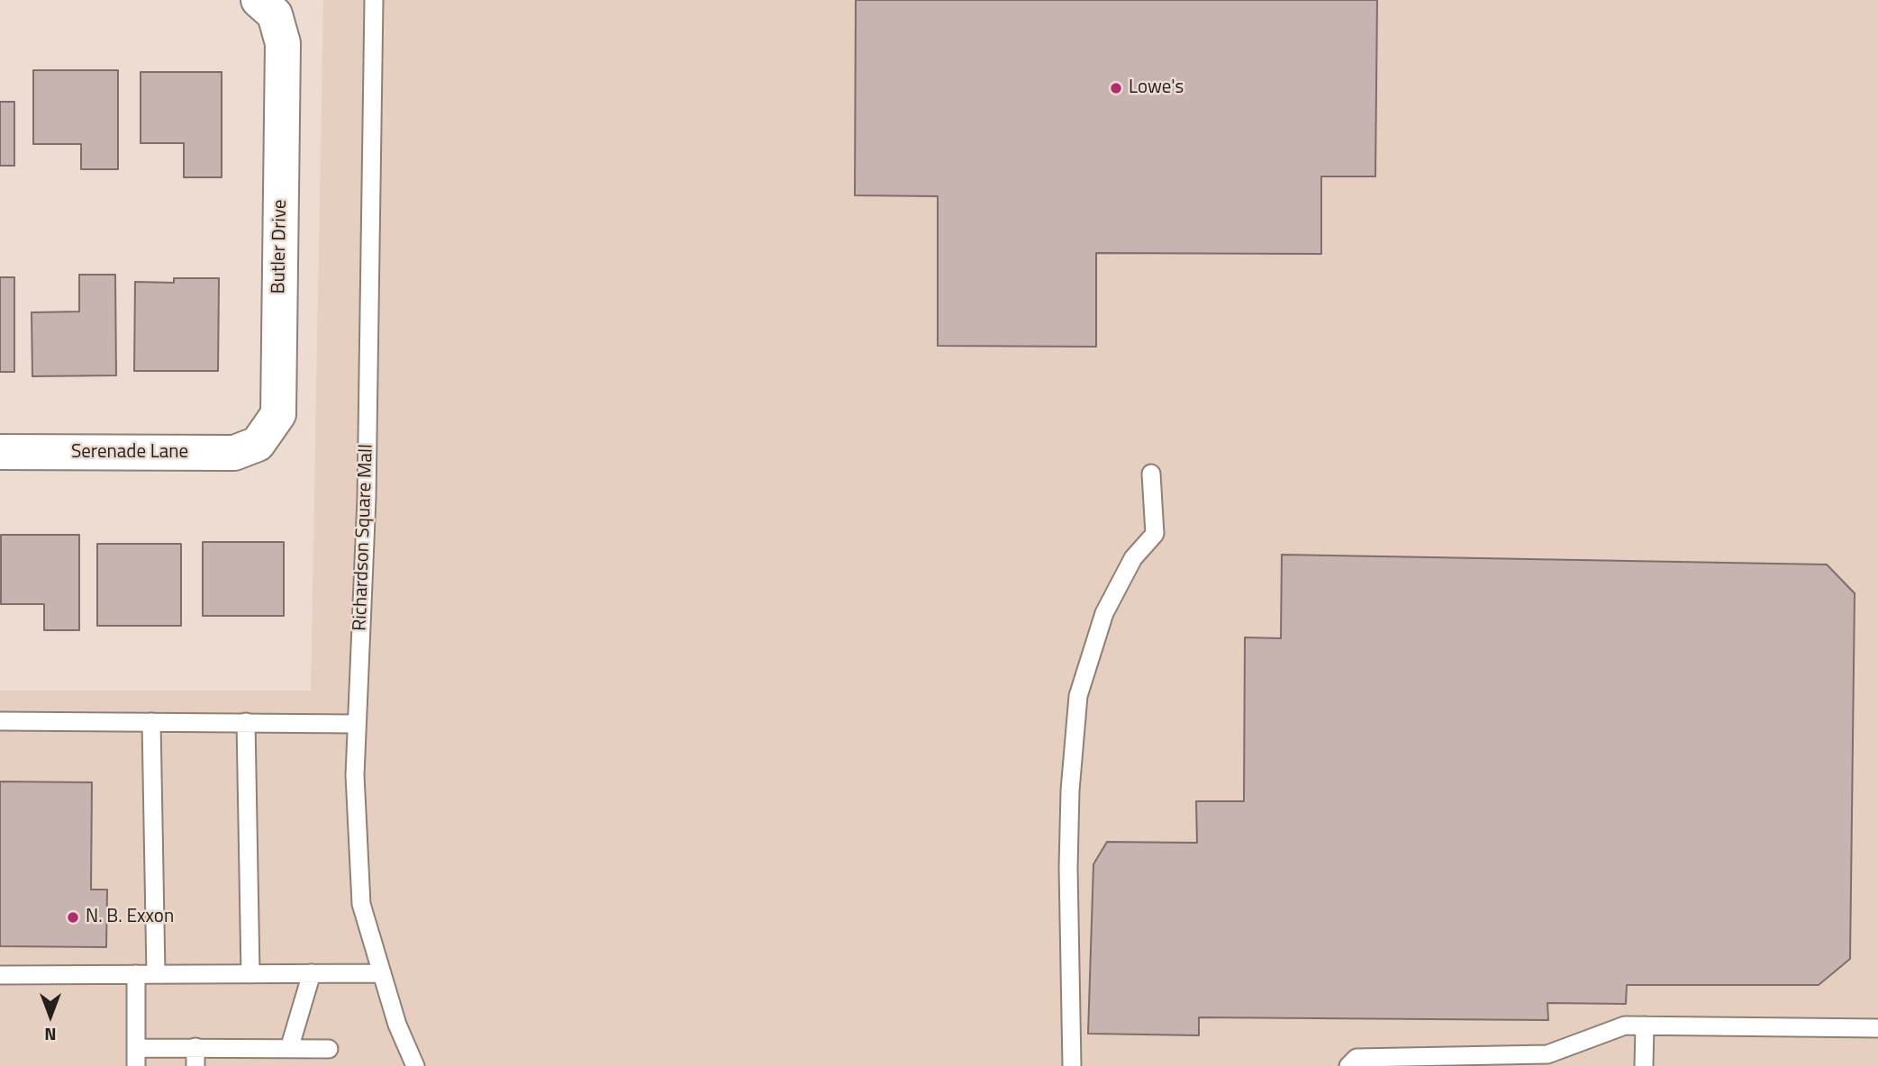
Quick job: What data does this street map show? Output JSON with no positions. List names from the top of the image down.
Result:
{
  "streets": {
    "street": ["Butler Drive", "Serenade Lane"],
    "lane": ["Richardson Square Mall"]
  },
  "crossings": [
    ["Butler Drive", "Serenade Lane"]
  ],
  "places": ["Lowe's", "N. B. Exxon"],
  "north": "bottom"
}
